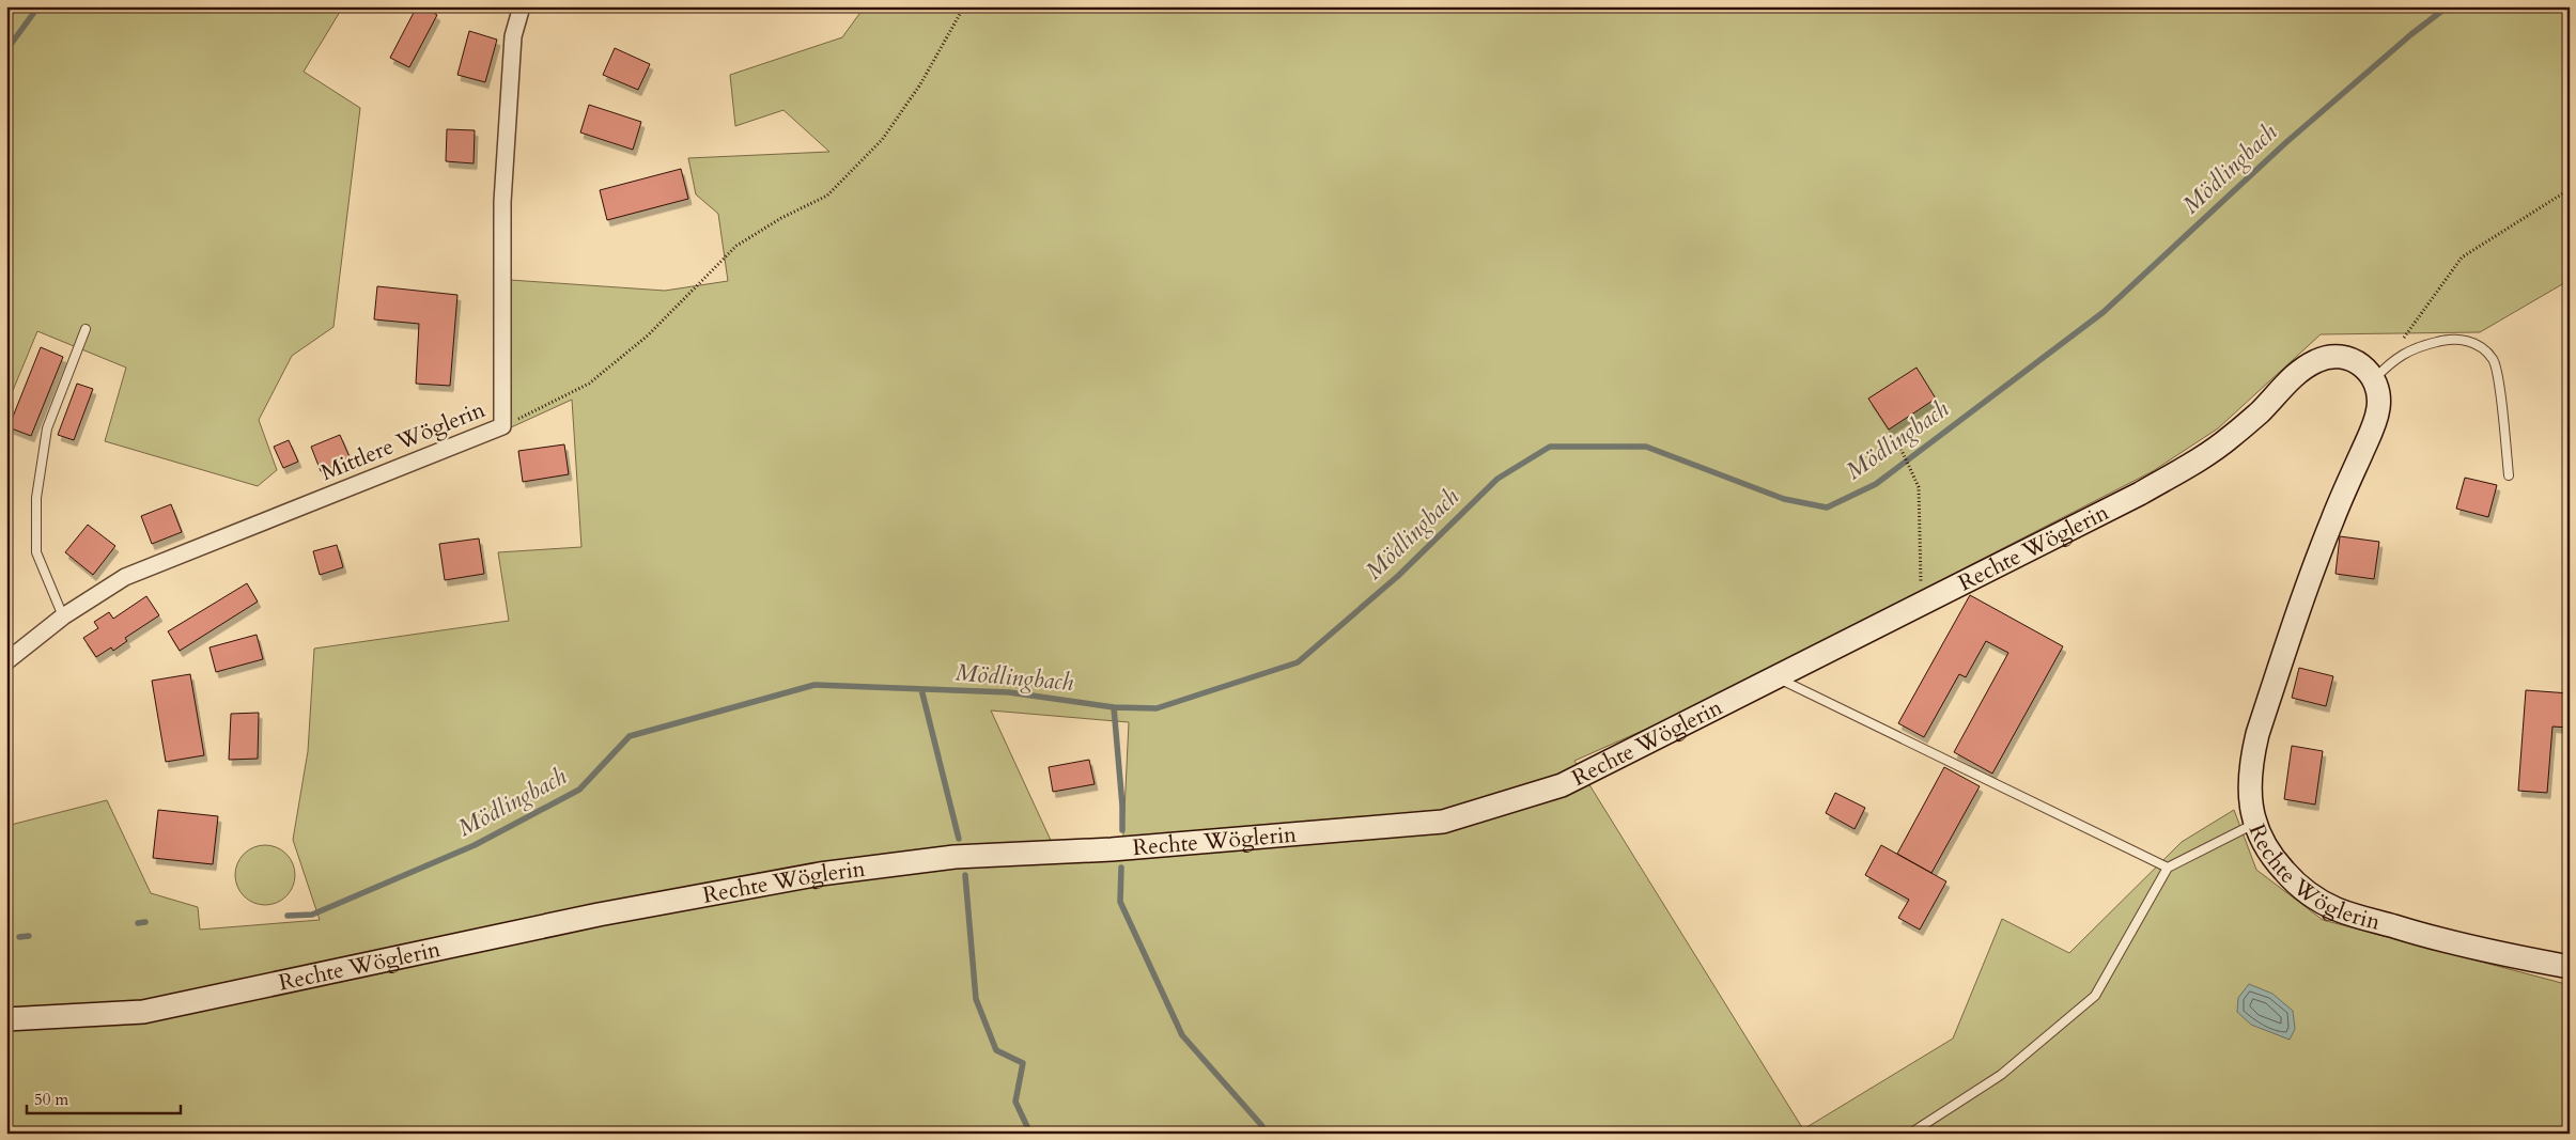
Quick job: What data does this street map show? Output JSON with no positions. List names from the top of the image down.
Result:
{
  "streets": {
    "main road": ["Rechte Wöglerin"],
    "street": ["Mittlere Wöglerin"]
  },
  "water": ["Mödlingbach"],
  "scale_bar": "50 m"
}
